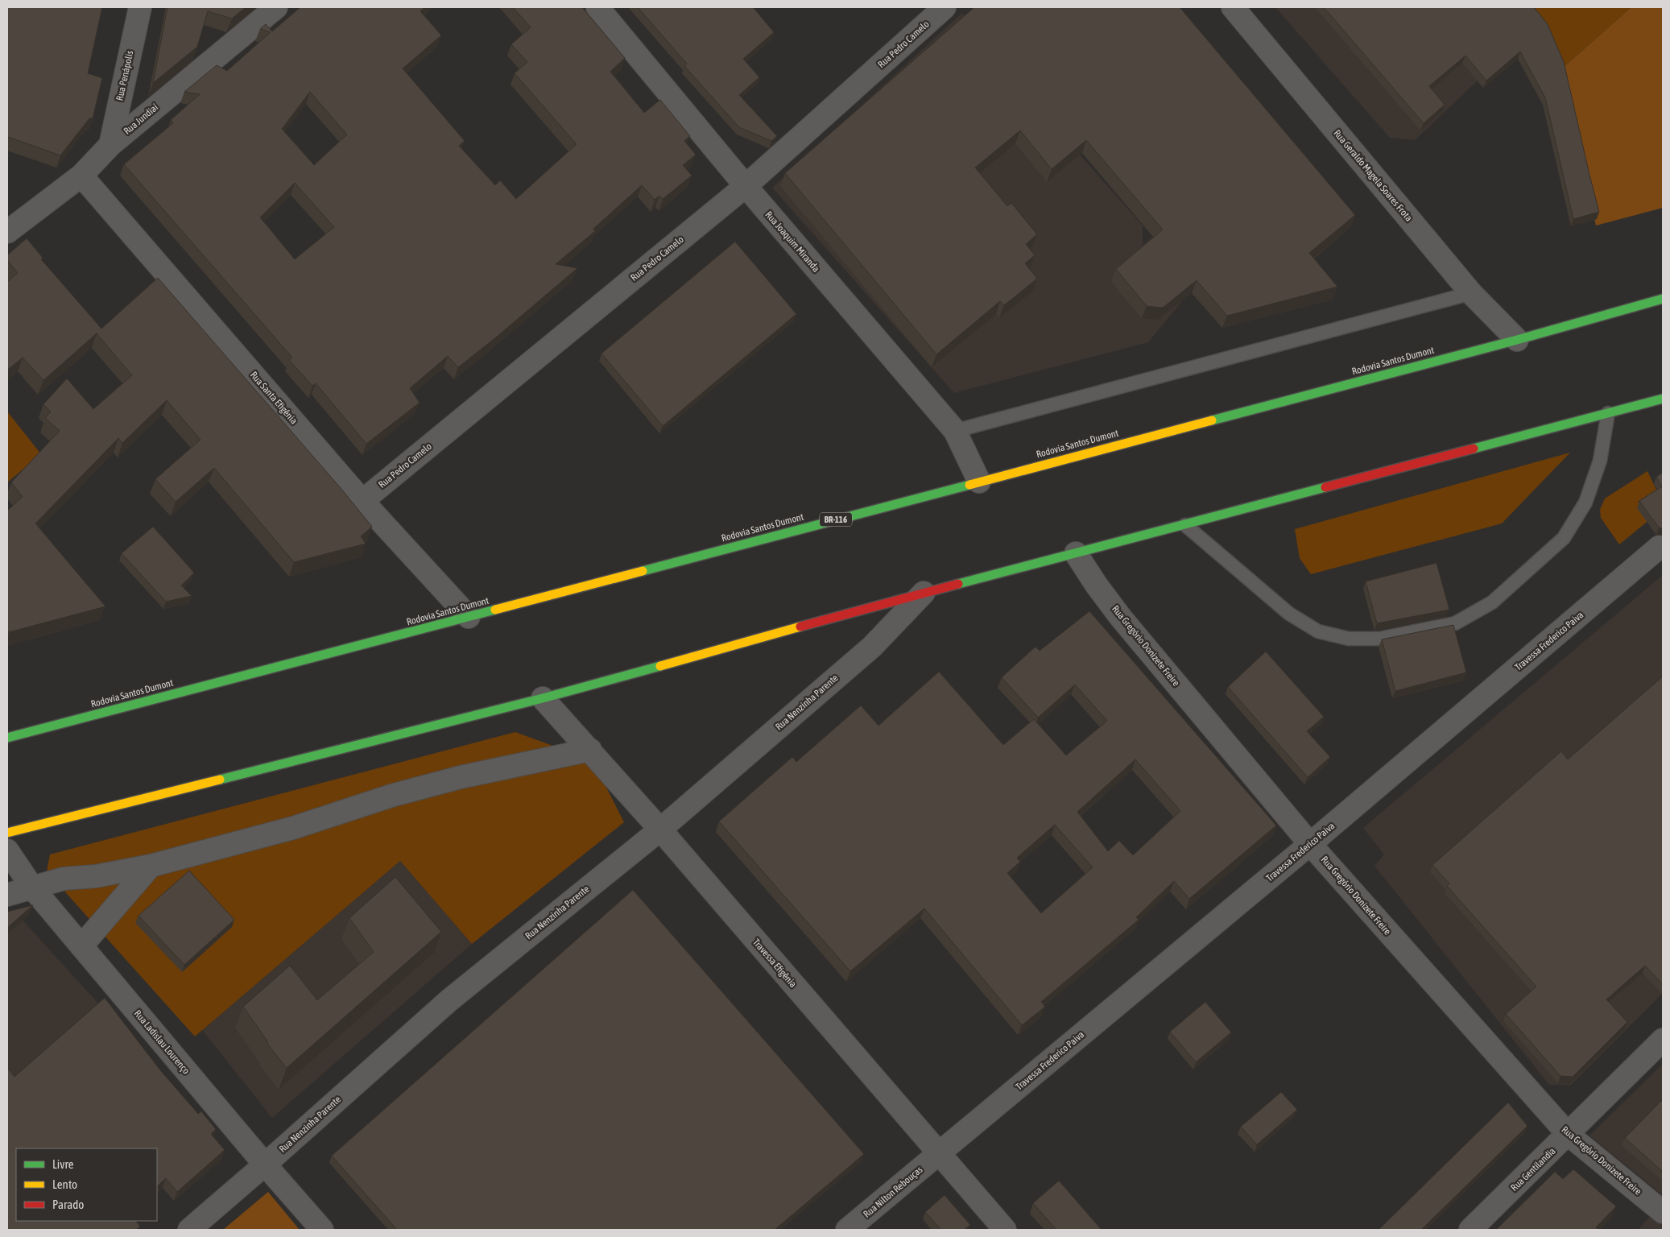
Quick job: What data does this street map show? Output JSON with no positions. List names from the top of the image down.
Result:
{
  "streets": {
    "highway": ["Rodovia Santos Dumont", "BR-116"],
    "street": [
      "Rua Pedro Camelo",
      "Rua Penápolis",
      "Rua Jundiaí",
      "Rua Geraldo Magela Soares Frota",
      "Rua Joaquim Miranda",
      "Rua Santa Efigênia",
      "Travessa Frederico Paiva",
      "Rua Gregório Donizete Freire",
      "Rua Nenzinha Parente",
      "Travessa Efigênia",
      "Rua Ladislau Lourenço",
      "Rua Gentilandia",
      "Rua Nilton Rebouças"
    ]
  },
  "crossings": [
    ["Rua Pedro Camelo", "Rua Joaquim Miranda"],
    ["Rua Pedro Camelo", "Rua Santa Efigênia"],
    ["Rua Penápolis", "Rua Jundiaí"],
    ["Rua Jundiaí", "Rua Santa Efigênia"],
    ["Rua Geraldo Magela Soares Frota", "Rodovia Santos Dumont"],
    ["Rua Joaquim Miranda", "Rodovia Santos Dumont"],
    ["Rodovia Santos Dumont", "Rua Santa Efigênia"],
    ["Travessa Frederico Paiva", "Rua Gregório Donizete Freire"],
    ["Travessa Frederico Paiva", "Travessa Efigênia"],
    ["Travessa Frederico Paiva", "Rua Nilton Rebouças"],
    ["Rua Gregório Donizete Freire", "Rua Gentilandia"],
    ["Rua Nenzinha Parente", "Travessa Efigênia"],
    ["Rua Nenzinha Parente", "Rua Ladislau Lourenço"],
    ["Travessa Efigênia", "Rua Nilton Rebouças"]
  ],
  "legend": ["Livre", "Lento", "Parado"]
}
